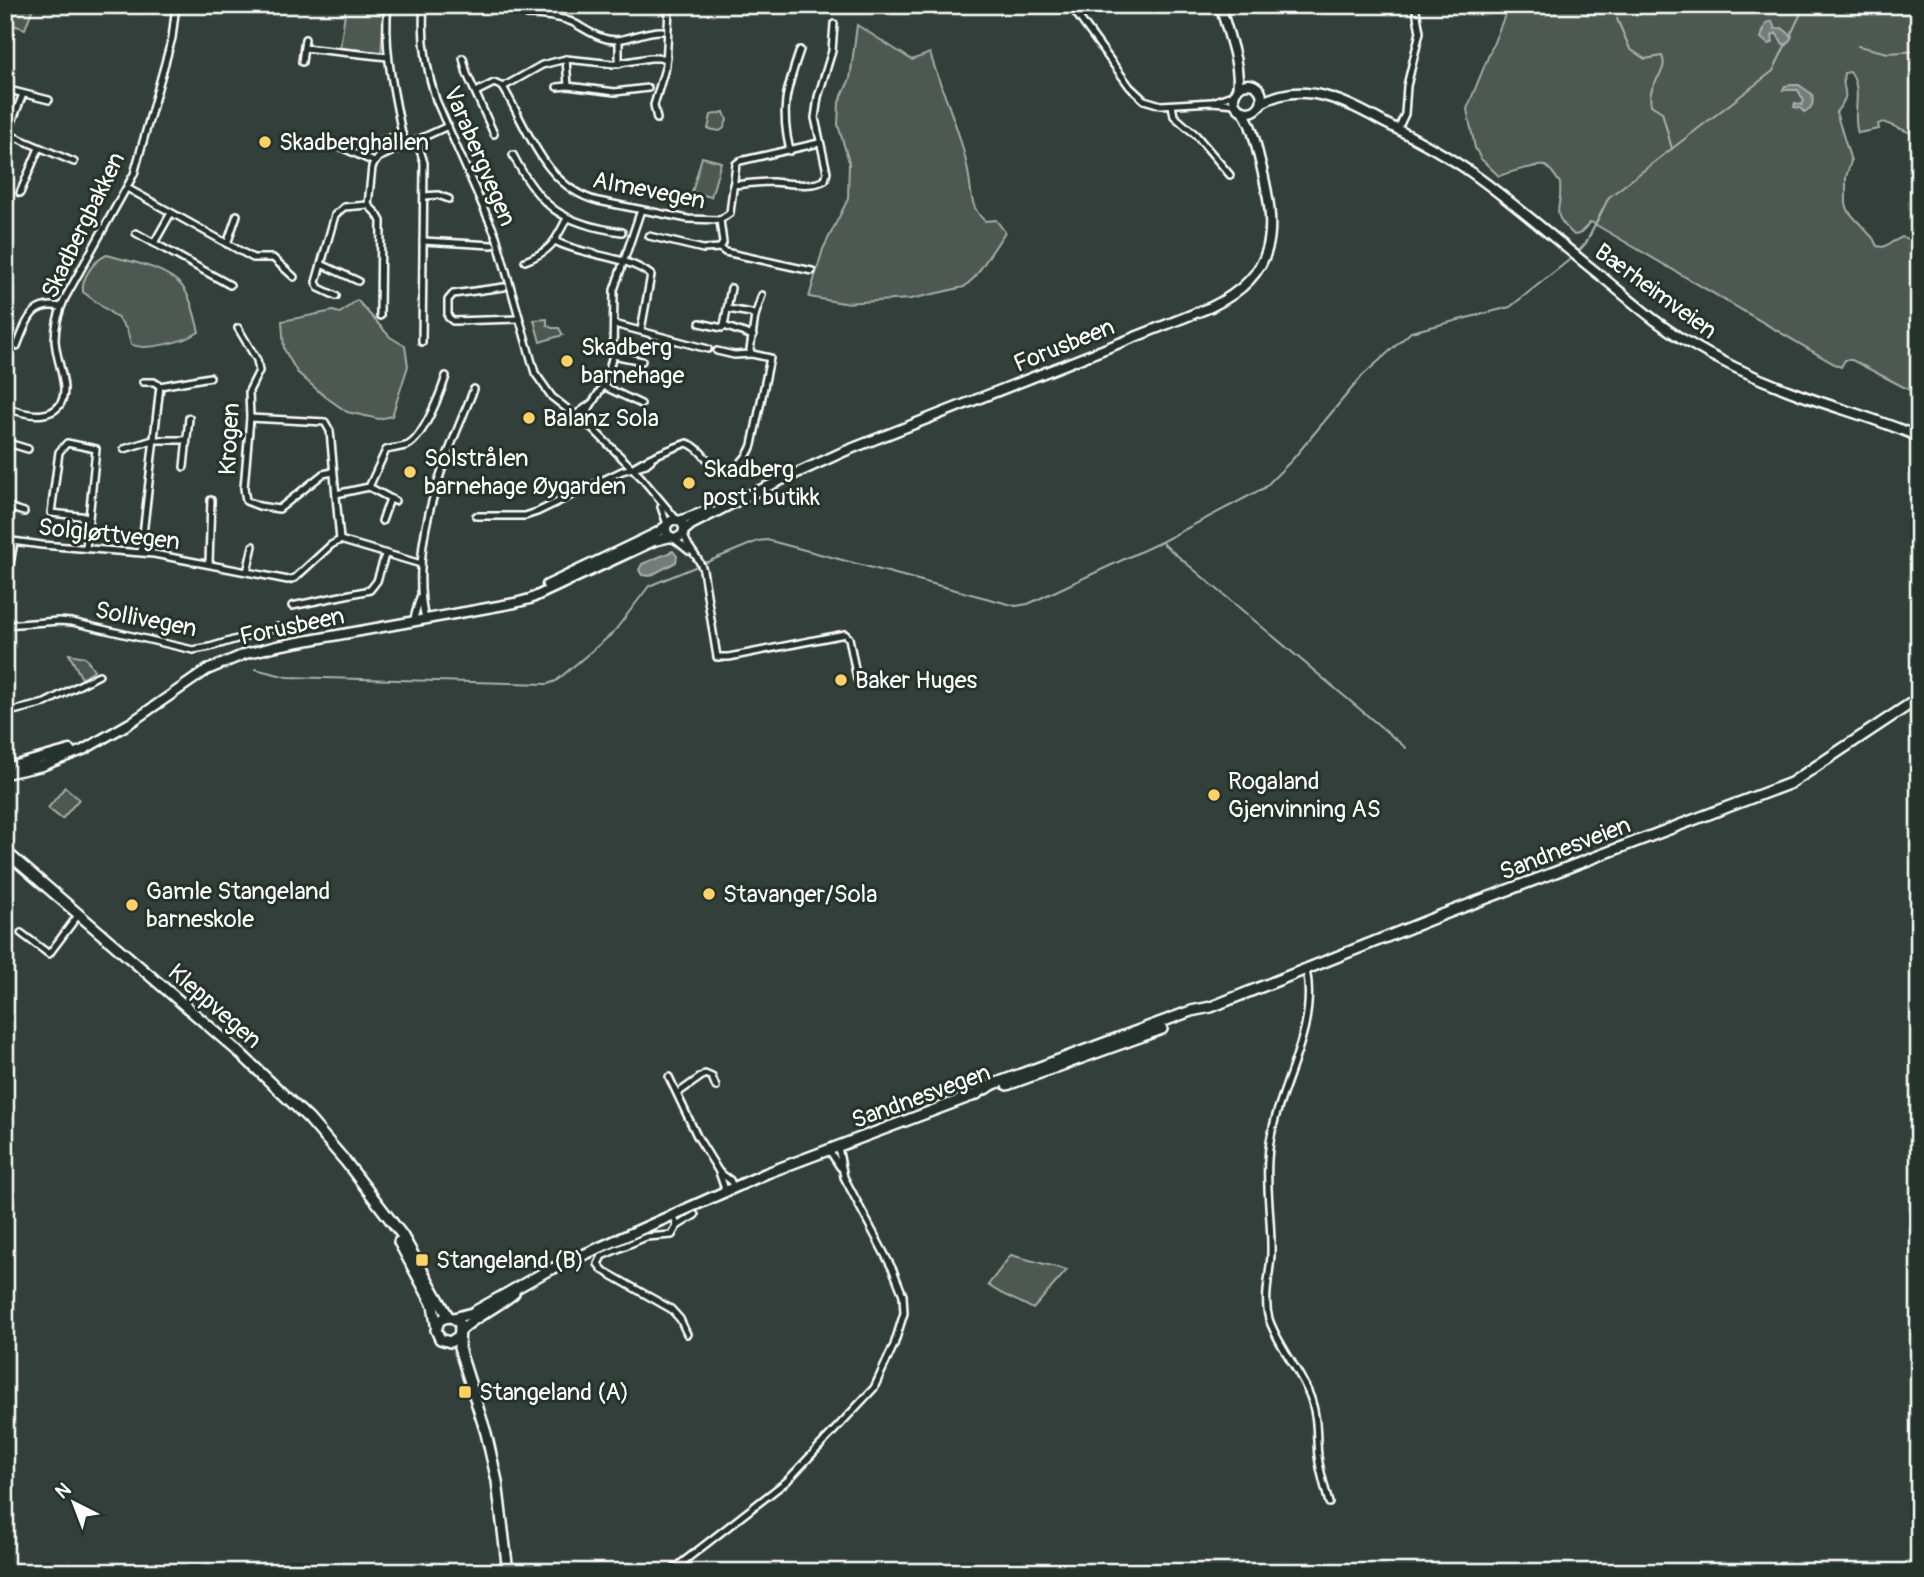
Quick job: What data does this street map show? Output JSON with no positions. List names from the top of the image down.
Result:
{
  "streets": {
    "main road": [
      "Bærheimveien",
      "Forusbeen",
      "Sandnesveien",
      "Kleppvegen",
      "Sandnesvegen"
    ],
    "street": [
      "Varabergvegen",
      "Almevegen",
      "Skadbergbakken",
      "Krogen",
      "Solgløttvegen",
      "Sollivegen"
    ]
  },
  "crossings": [
    ["Sandnesveien", "Sandnesvegen"],
    ["Kleppvegen", "Sandnesvegen"]
  ],
  "places": {
    "other": [
      "Skadberghallen",
      "Skadberg barnehage",
      "Balanz Sola",
      "Solstrålen barnehage Øygarden",
      "Skadberg post i butikk",
      "Baker Huges",
      "Rogaland Gjenvinning AS",
      "Stavanger/Sola",
      "Gamle Stangeland barneskole"
    ],
    "transit": ["Stangeland (B)", "Stangeland (A)"]
  },
  "north": "top left"
}
